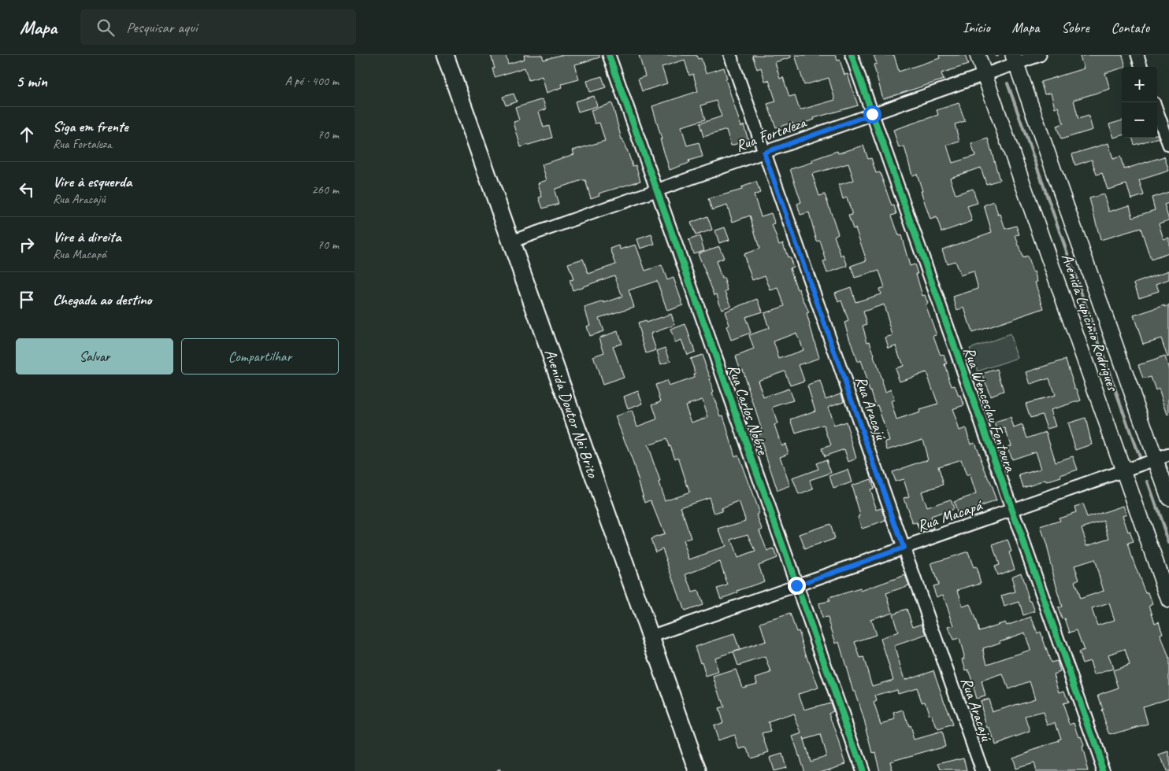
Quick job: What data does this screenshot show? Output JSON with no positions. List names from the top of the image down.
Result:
{
  "streets": {
    "main road": ["Avenida Doutor Nei Brito"],
    "street": [
      "Rua Fortaleza",
      "Avenida Lupicínio Rodrigues",
      "Rua Aracajú",
      "Rua Carlos Nobre",
      "Rua Wenceslau Fontoura",
      "Rua Macapá"
    ]
  },
  "crossings": [
    ["Rua Fortaleza", "Avenida Lupicínio Rodrigues"],
    ["Rua Fortaleza", "Rua Aracajú"],
    ["Rua Fortaleza", "Rua Carlos Nobre"],
    ["Rua Fortaleza", "Rua Wenceslau Fontoura"],
    ["Rua Fortaleza", "Avenida Doutor Nei Brito"],
    ["Avenida Lupicínio Rodrigues", "Rua Macapá"],
    ["Rua Aracajú", "Rua Macapá"],
    ["Rua Carlos Nobre", "Rua Macapá"],
    ["Rua Wenceslau Fontoura", "Rua Macapá"],
    ["Avenida Doutor Nei Brito", "Rua Macapá"]
  ],
  "page": {
    "header": "Mapa",
    "search": "Pesquisar aqui",
    "nav": [
      "Início",
      "Mapa",
      "Sobre",
      "Contato"
    ],
    "heading": ["5 min", "A pé · 400 m"],
    "map_buttons": ["+", "−"],
    "list": [
      ["Siga em frente", "Rua Fortaleza", "70 m"],
      ["Vire à esquerda", "Rua Aracajú", "260 m"],
      ["Vire à direita", "Rua Macapá", "70 m"],
      "Chegada ao destino"
    ],
    "buttons": ["Salvar", "Compartilhar"]
  }
}
